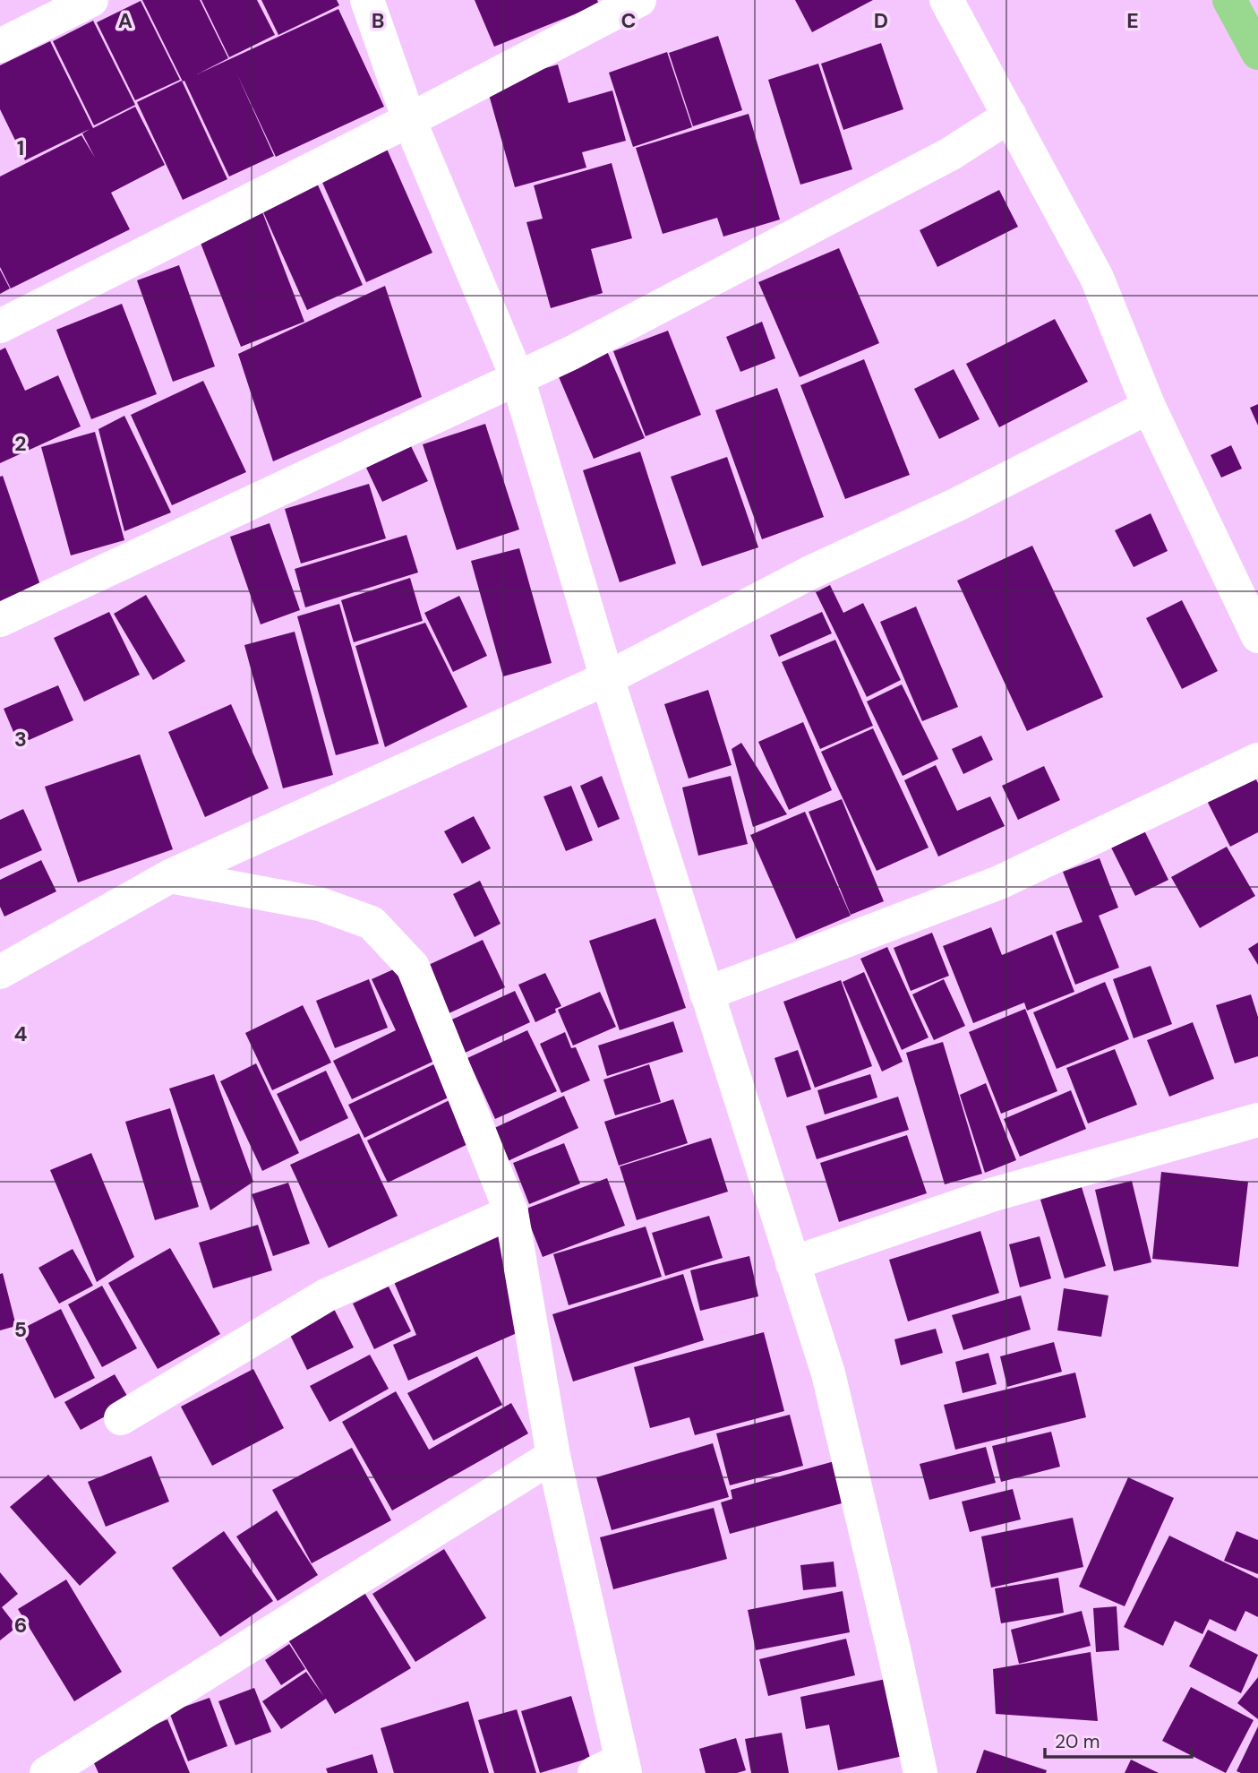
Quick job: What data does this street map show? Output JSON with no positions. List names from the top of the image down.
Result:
{
  "scale_bar": "20 m",
  "grid": {
    "columns": [
      "A",
      "B",
      "C",
      "D",
      "E"
    ],
    "rows": [
      "1",
      "2",
      "3",
      "4",
      "5",
      "6"
    ]
  }
}
